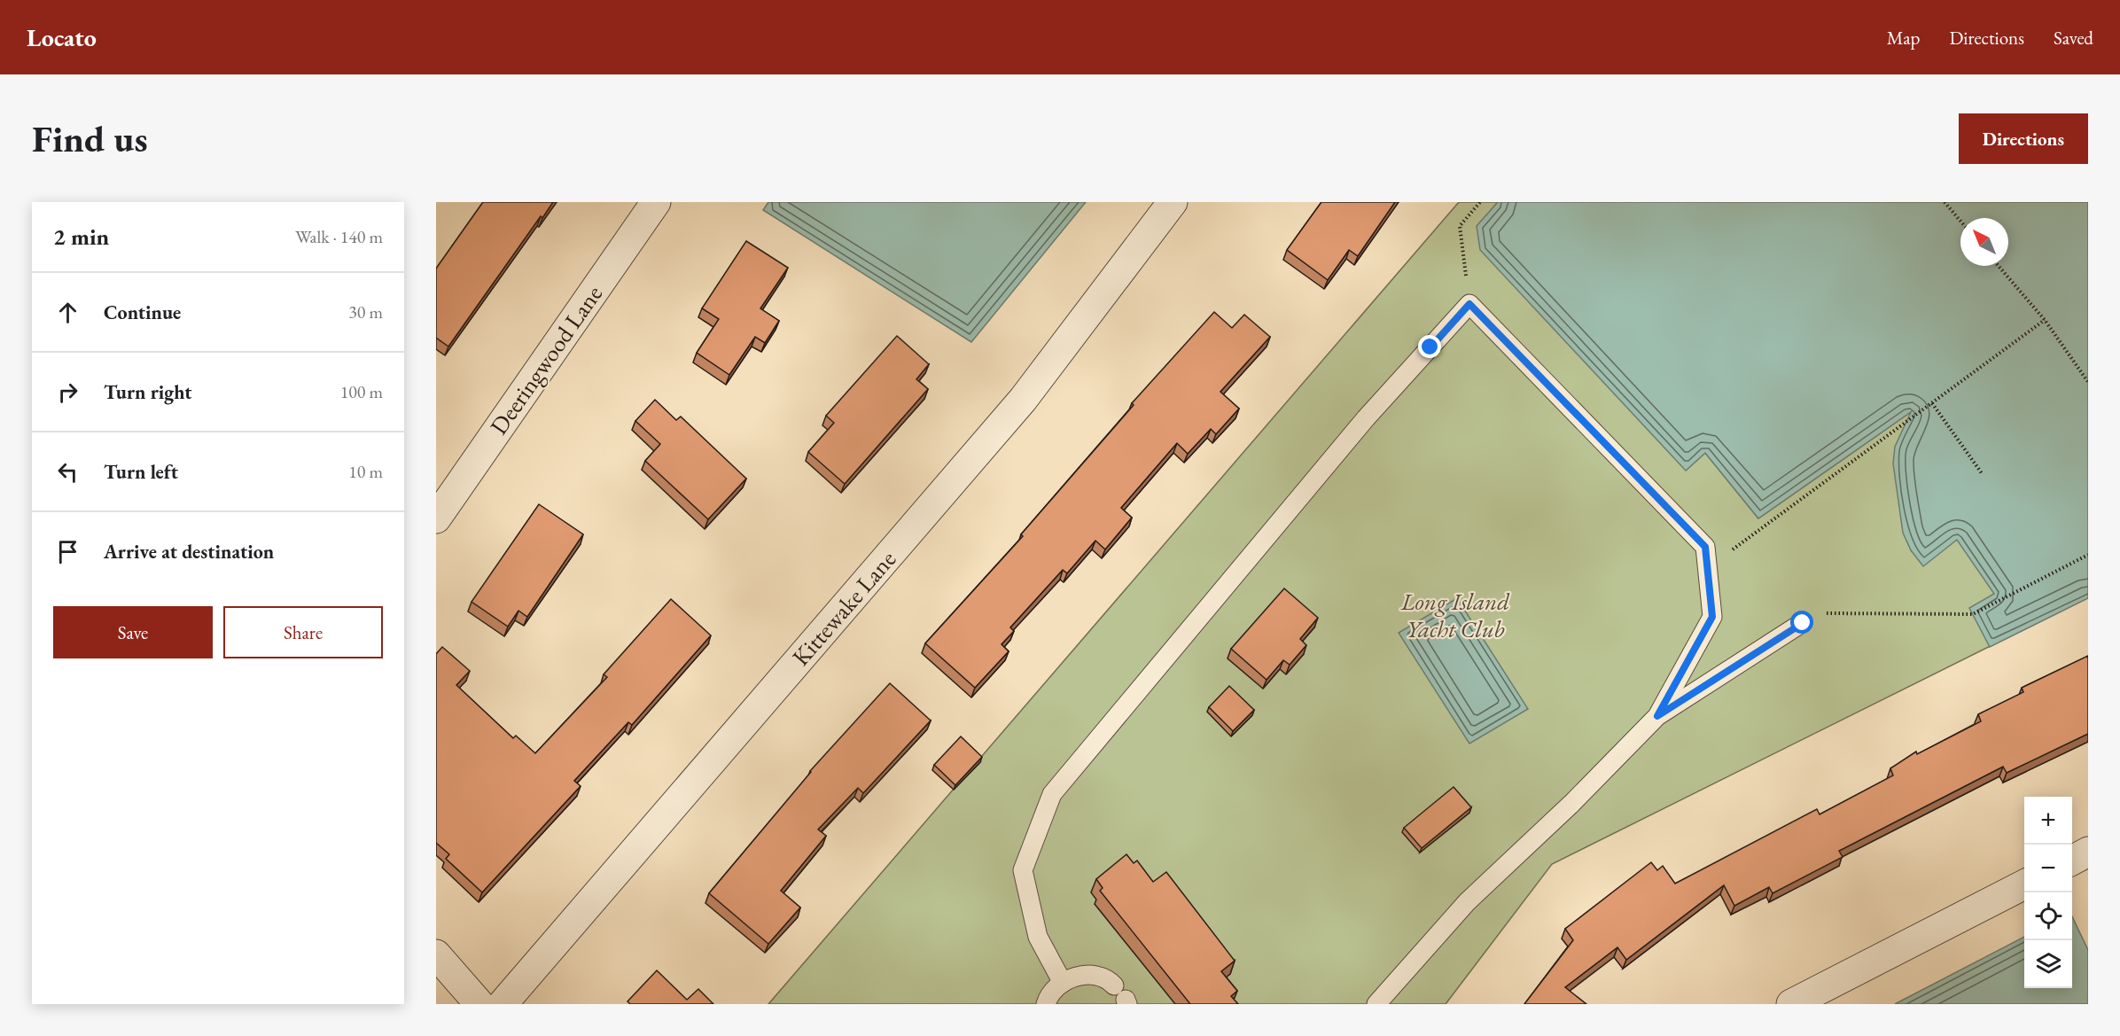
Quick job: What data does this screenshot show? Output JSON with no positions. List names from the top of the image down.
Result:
{
  "streets": {
    "street": ["Deeringwood Lane", "Kittewake Lane"]
  },
  "parks": ["Long Island Yacht Club"],
  "north": "top left",
  "page": {
    "header": "Locato",
    "nav": ["Map", "Directions", "Saved"],
    "buttons": [
      "Directions",
      ["Save", "Share"]
    ],
    "title": "Find us",
    "heading": ["2 min", "Walk · 140 m"],
    "list": [
      ["Continue", "30 m"],
      ["Turn right", "100 m"],
      ["Turn left", "10 m"],
      "Arrive at destination"
    ],
    "map_buttons": ["+", "−"]
  }
}
